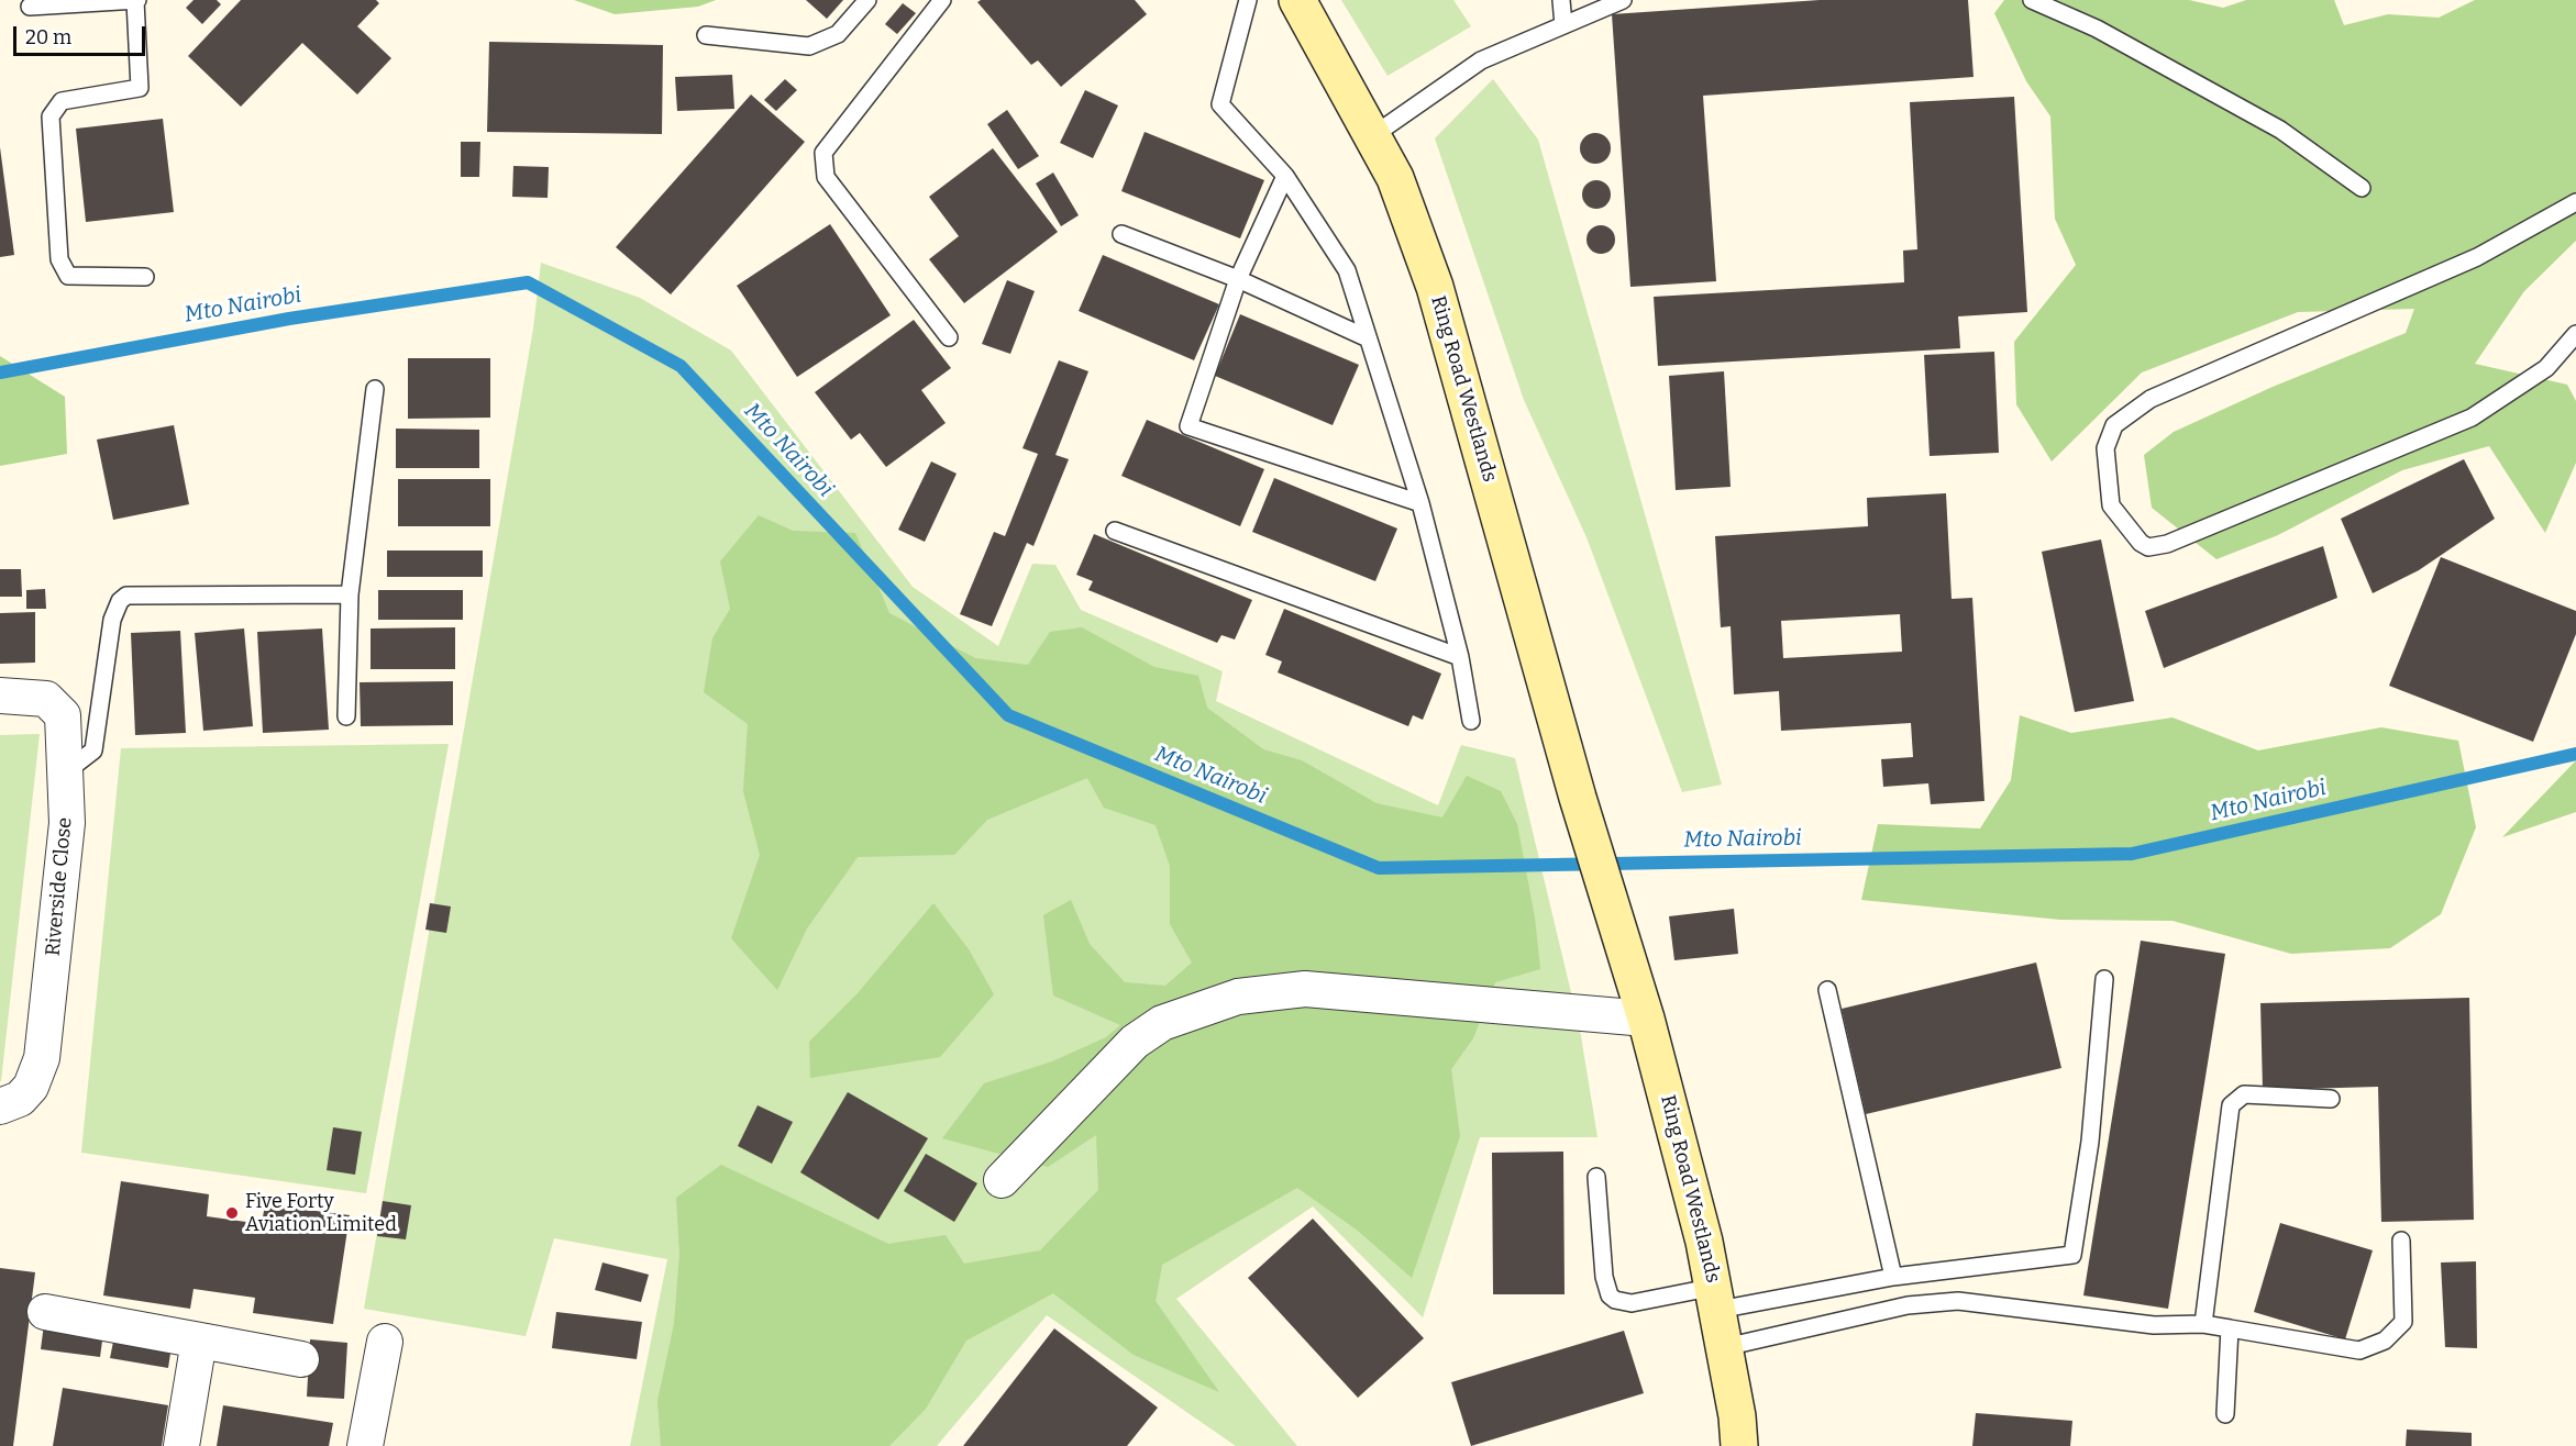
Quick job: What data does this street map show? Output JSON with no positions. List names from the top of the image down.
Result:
{
  "streets": {
    "main road": ["Ring Road Westlands"],
    "street": ["Riverside Close"]
  },
  "water": ["Mto Nairobi"],
  "places": ["Five Forty Aviation Limited"],
  "scale_bar": "20 m"
}
